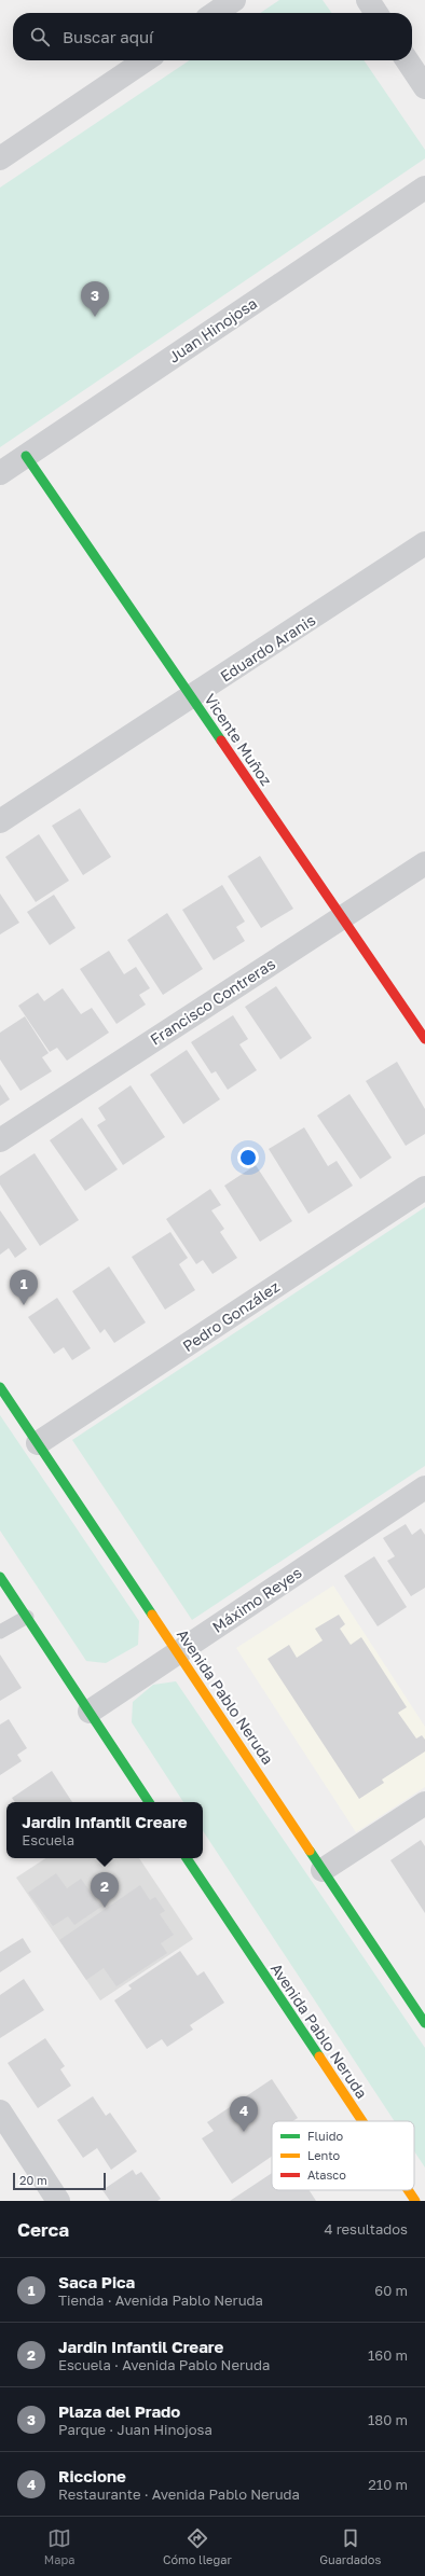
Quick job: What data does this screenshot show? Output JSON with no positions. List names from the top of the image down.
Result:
{
  "streets": {
    "street": [
      "Juan Hinojosa",
      "Eduardo Aranis",
      "Vicente Muñoz",
      "Francisco Contreras",
      "Pedro González",
      "Máximo Reyes",
      "Avenida Pablo Neruda"
    ]
  },
  "crossings": [
    ["Juan Hinojosa", "Vicente Muñoz"],
    ["Eduardo Aranis", "Vicente Muñoz"],
    ["Vicente Muñoz", "Francisco Contreras"],
    ["Pedro González", "Avenida Pablo Neruda"],
    ["Máximo Reyes", "Avenida Pablo Neruda"]
  ],
  "legend": ["Fluido", "Lento", "Atasco"],
  "scale_bar": "20 m",
  "page": {
    "search": "Buscar aquí",
    "pins": [
      "3",
      "1",
      "2",
      "4"
    ],
    "popup": ["Jardin Infantil Creare", "Escuela"],
    "scale": "20 m",
    "heading": ["Cerca", "4 resultados"],
    "list": [
      {
        "mark": "1",
        "name": "Saca Pica",
        "note": "Tienda · Avenida Pablo Neruda",
        "value": "60 m"
      },
      {
        "mark": "2",
        "name": "Jardin Infantil Creare",
        "note": "Escuela · Avenida Pablo Neruda",
        "value": "160 m"
      },
      {
        "mark": "3",
        "name": "Plaza del Prado",
        "note": "Parque · Juan Hinojosa",
        "value": "180 m"
      },
      {
        "mark": "4",
        "name": "Riccione",
        "note": "Restaurante · Avenida Pablo Neruda",
        "value": "210 m"
      }
    ],
    "nav": ["Mapa", "Cómo llegar", "Guardados"]
  }
}
